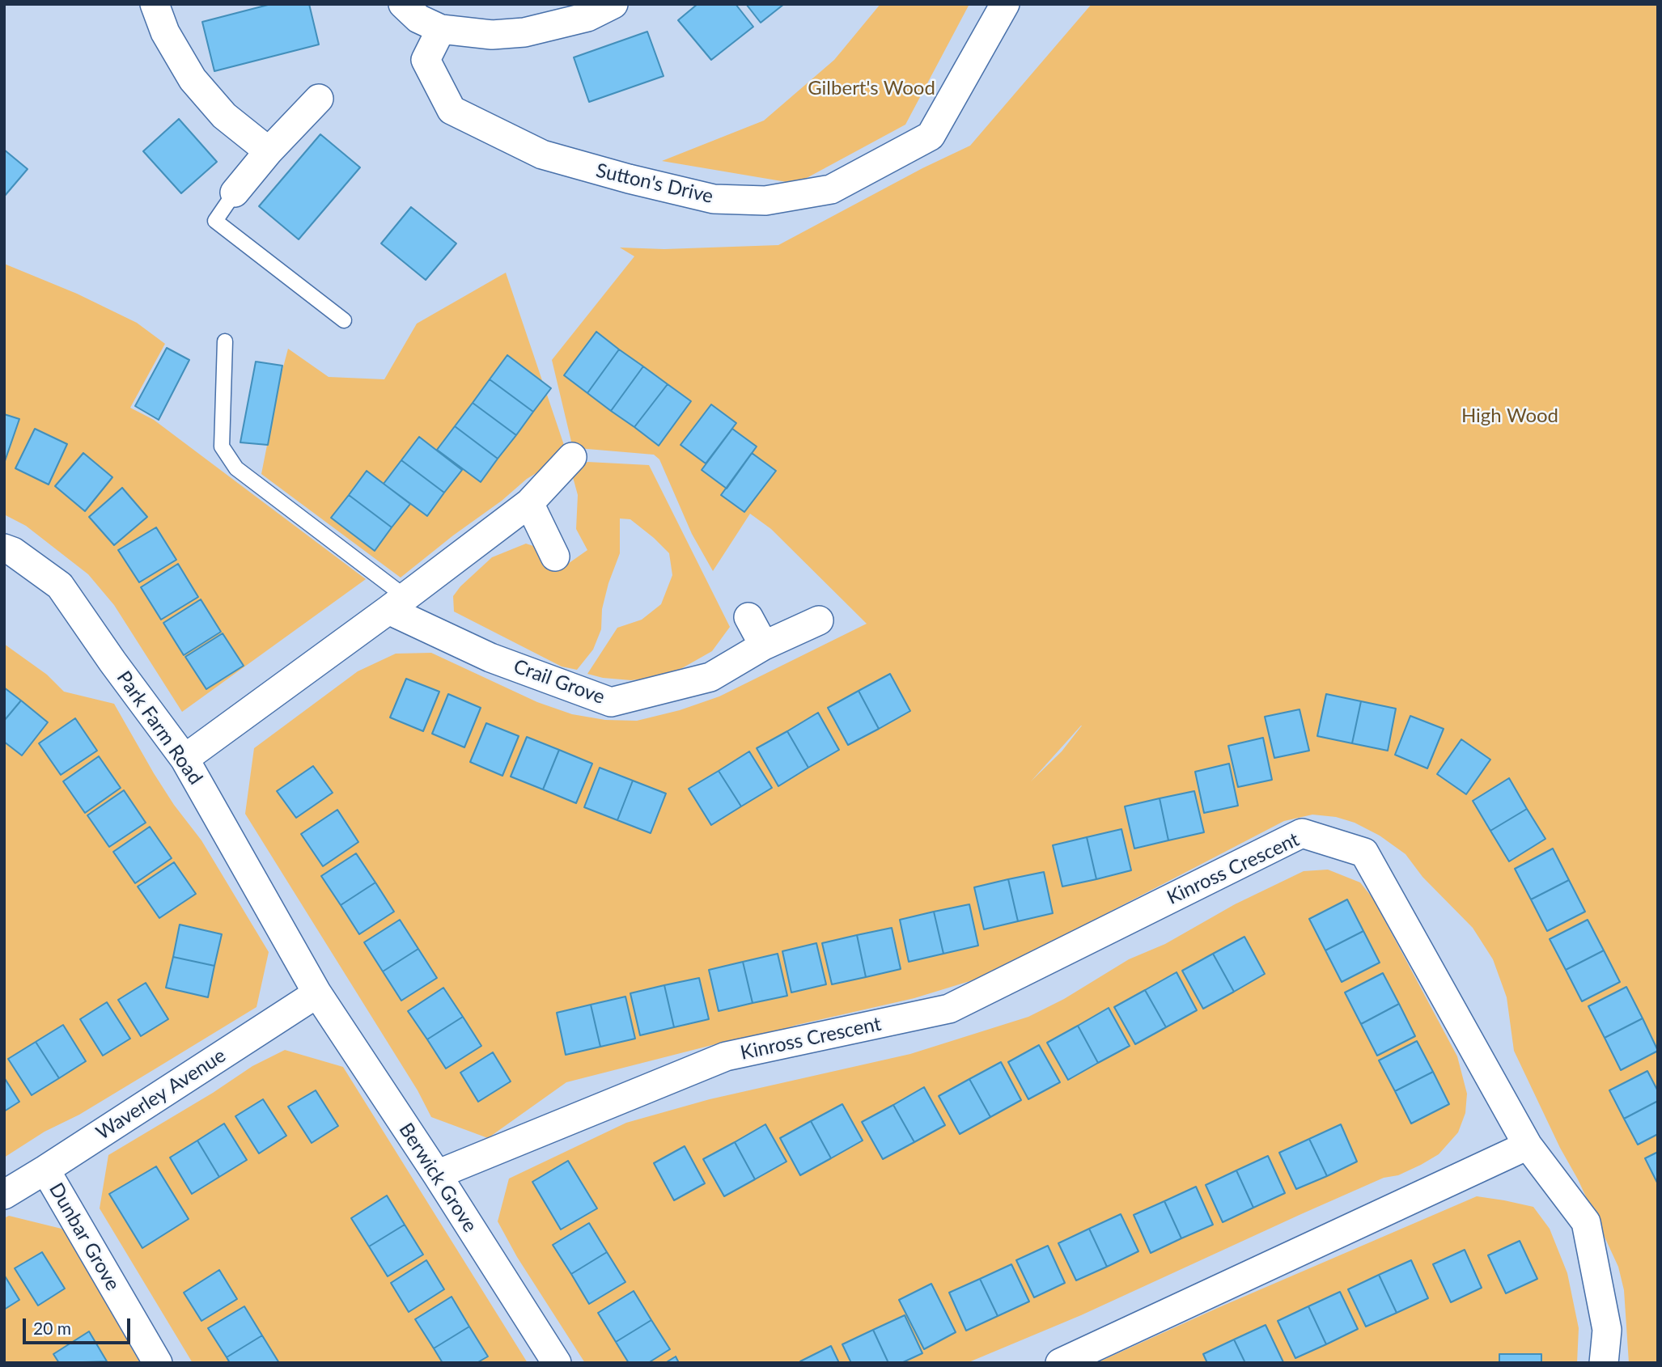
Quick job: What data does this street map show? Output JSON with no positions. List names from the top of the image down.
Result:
{
  "streets": {
    "street": [
      "Sutton's Drive",
      "Crail Grove",
      "Park Farm Road",
      "Kinross Crescent",
      "Waverley Avenue",
      "Berwick Grove",
      "Dunbar Grove"
    ]
  },
  "crossings": [
    ["Park Farm Road", "Waverley Avenue"],
    ["Park Farm Road", "Berwick Grove"],
    ["Kinross Crescent", "Berwick Grove"],
    ["Waverley Avenue", "Berwick Grove"],
    ["Waverley Avenue", "Dunbar Grove"]
  ],
  "parks": ["Gilbert's Wood", "High Wood"],
  "scale_bar": "20 m"
}
